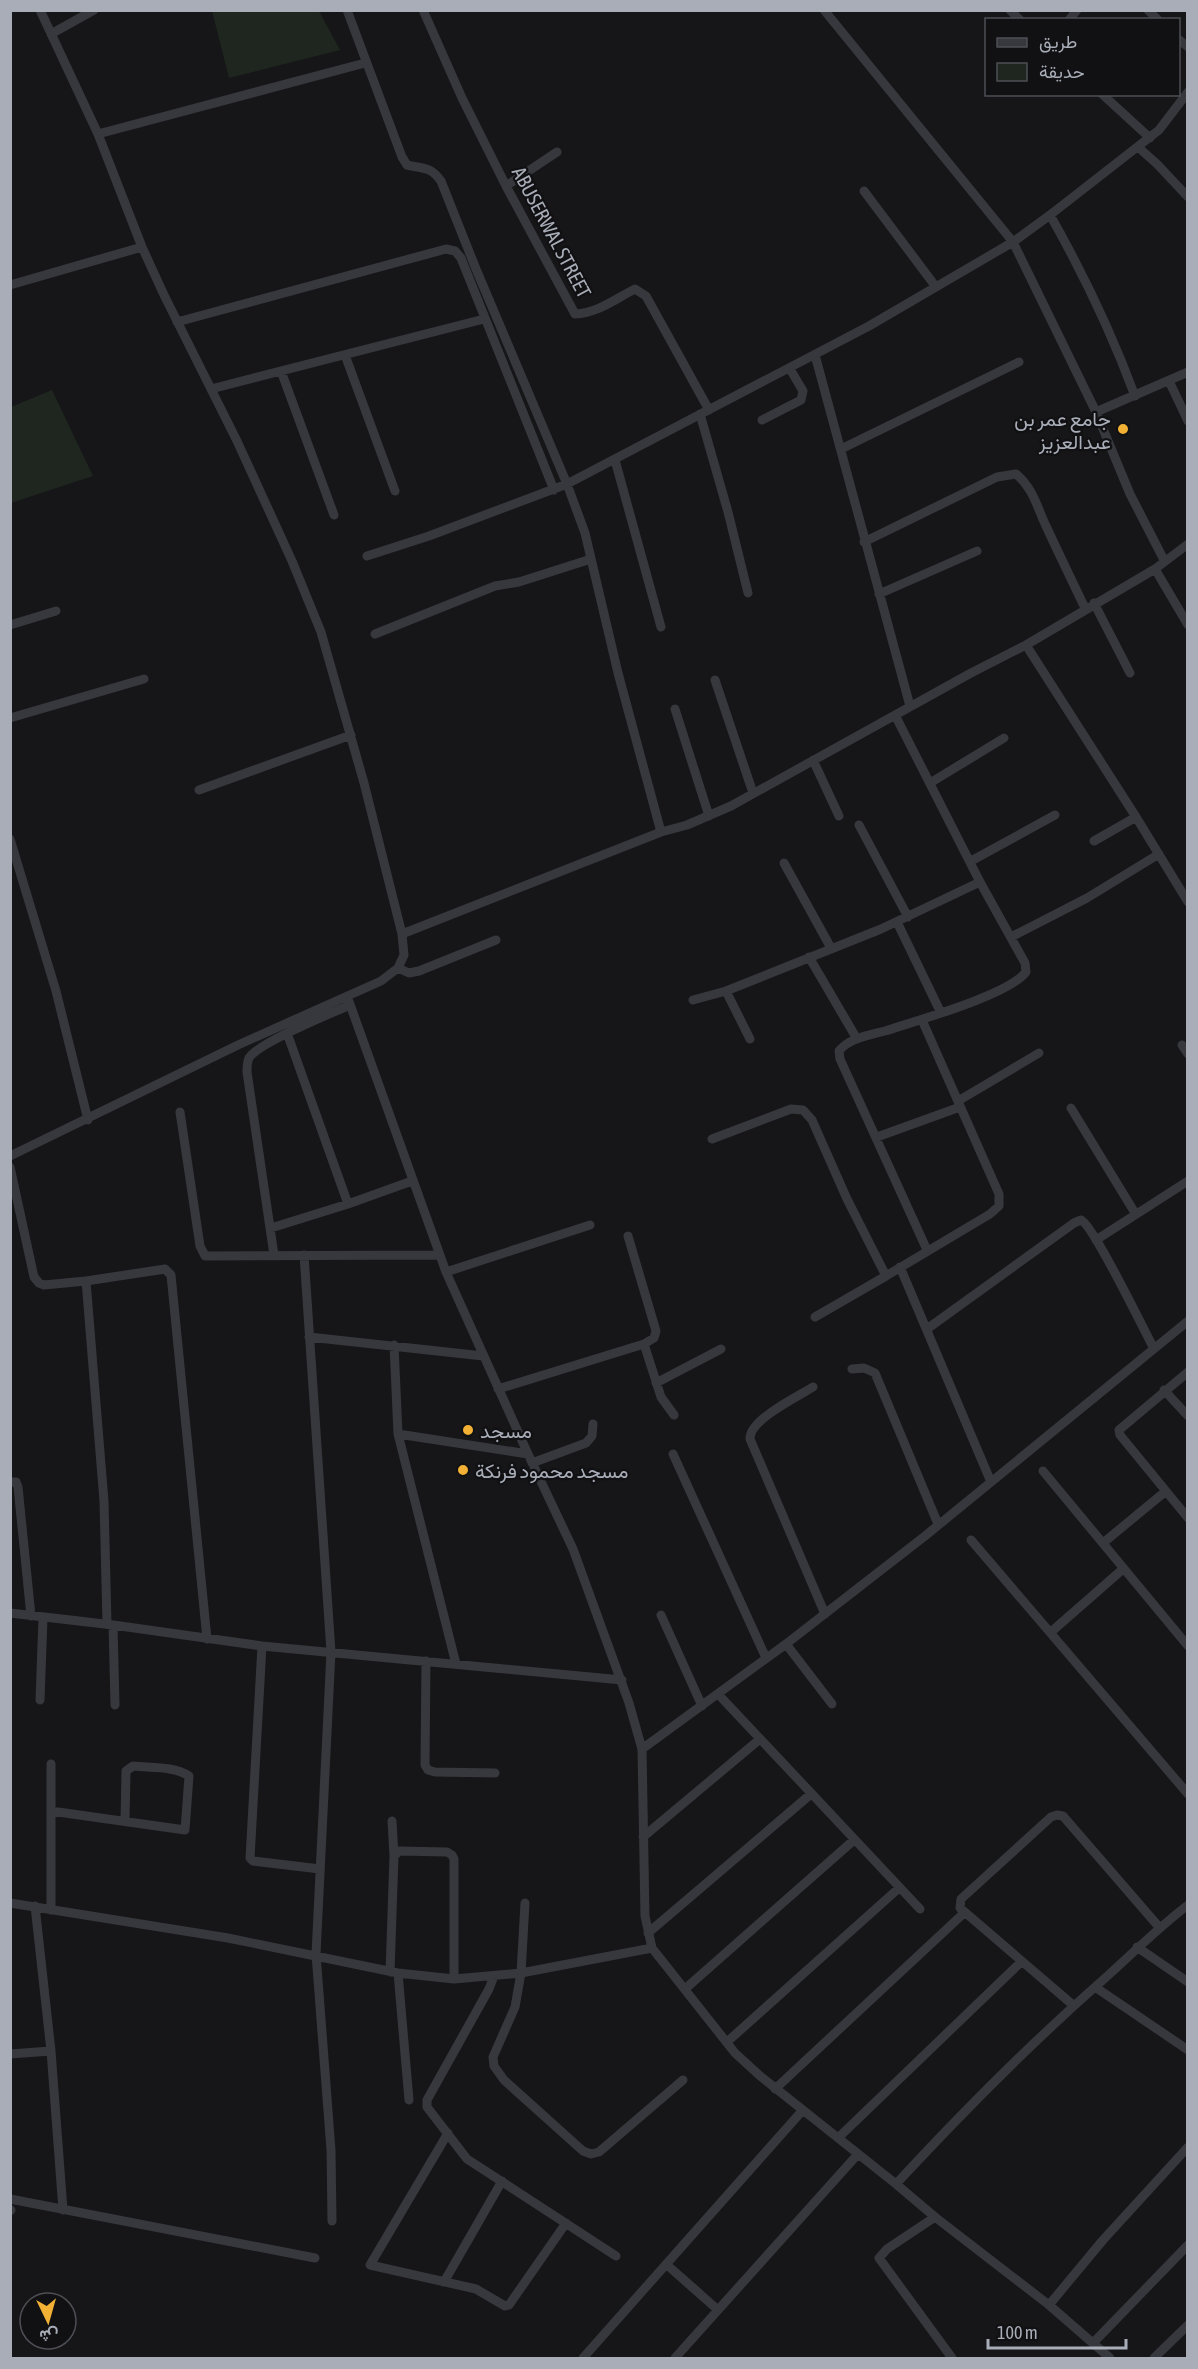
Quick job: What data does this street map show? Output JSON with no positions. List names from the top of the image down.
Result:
{
  "streets": {
    "street": ["ABUSERWAL STREET"]
  },
  "places": ["جامع عمر بن عبدالعزيز", "مسجد", "مسجد محمود فرنكة"],
  "legend": ["طريق", "حديقة"],
  "scale_bar": "100 m",
  "north": "bottom"
}
